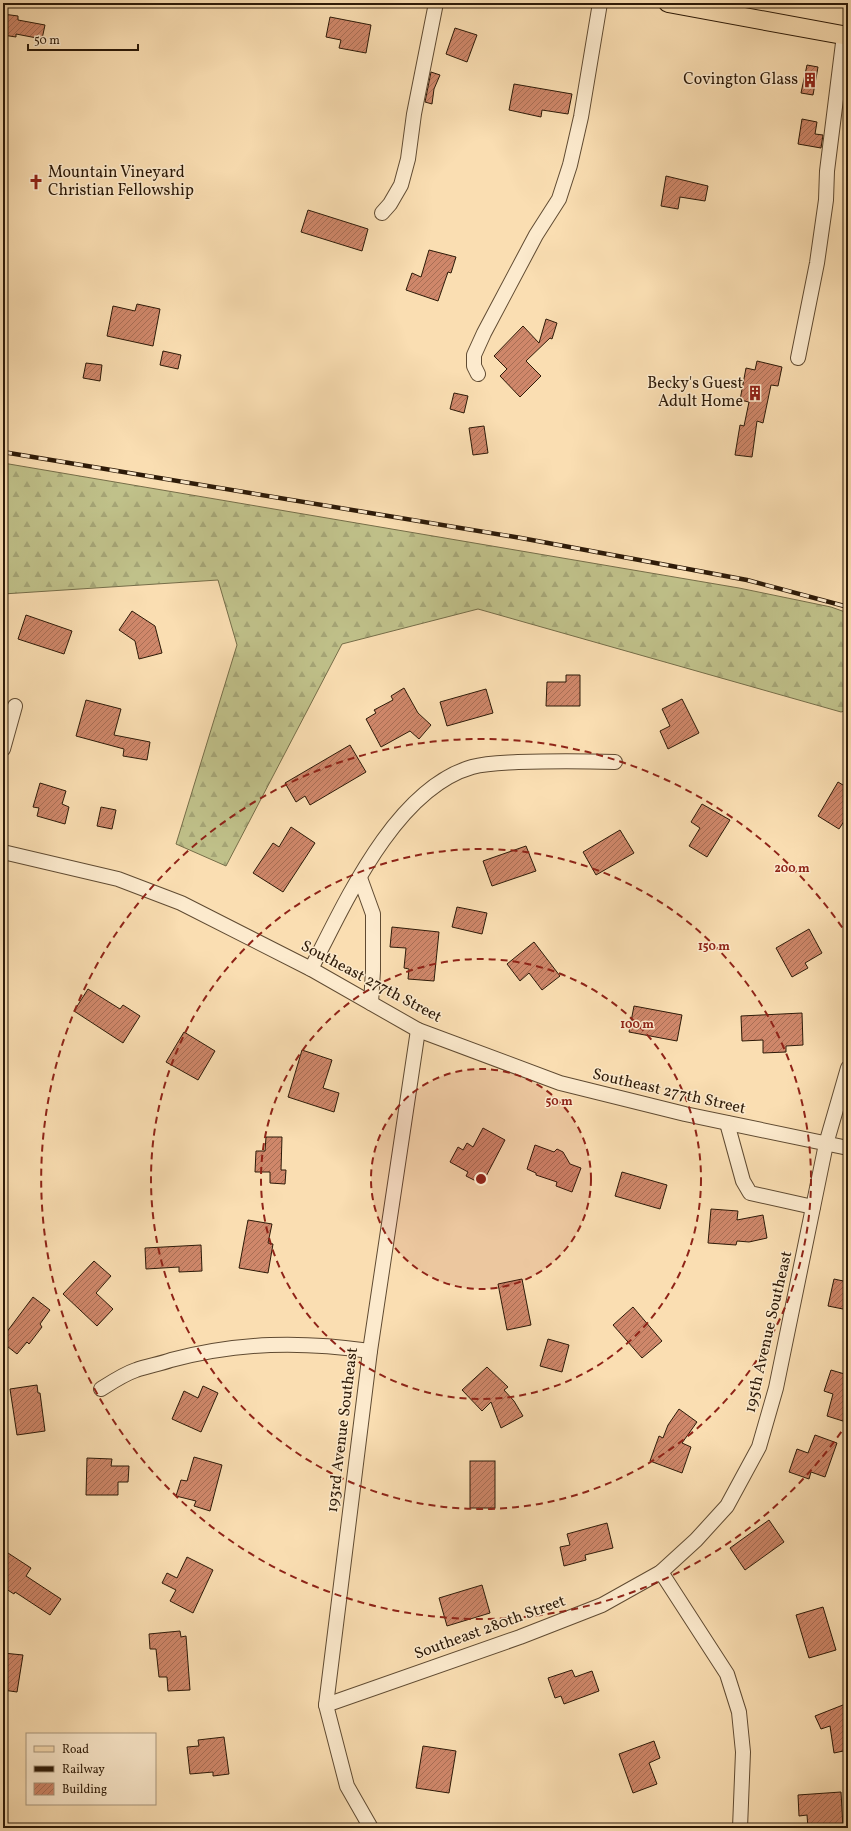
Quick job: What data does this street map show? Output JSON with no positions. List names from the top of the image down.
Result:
{
  "streets": {
    "street": [
      "Southeast 277th Street",
      "195th Avenue Southeast",
      "193rd Avenue Southeast",
      "Southeast 280th Street"
    ]
  },
  "crossings": [
    ["Southeast 277th Street", "195th Avenue Southeast"],
    ["Southeast 277th Street", "193rd Avenue Southeast"],
    ["195th Avenue Southeast", "Southeast 280th Street"],
    ["193rd Avenue Southeast", "Southeast 280th Street"]
  ],
  "places": {
    "building": ["Covington Glass", "Becky's Guest Adult Home"],
    "church": ["Mountain Vineyard Christian Fellowship"]
  },
  "legend": ["Road", "Railway", "Building"],
  "scale_bar": "50 m",
  "rings": [
    "200 m",
    "150 m",
    "100 m",
    "50 m"
  ]
}
